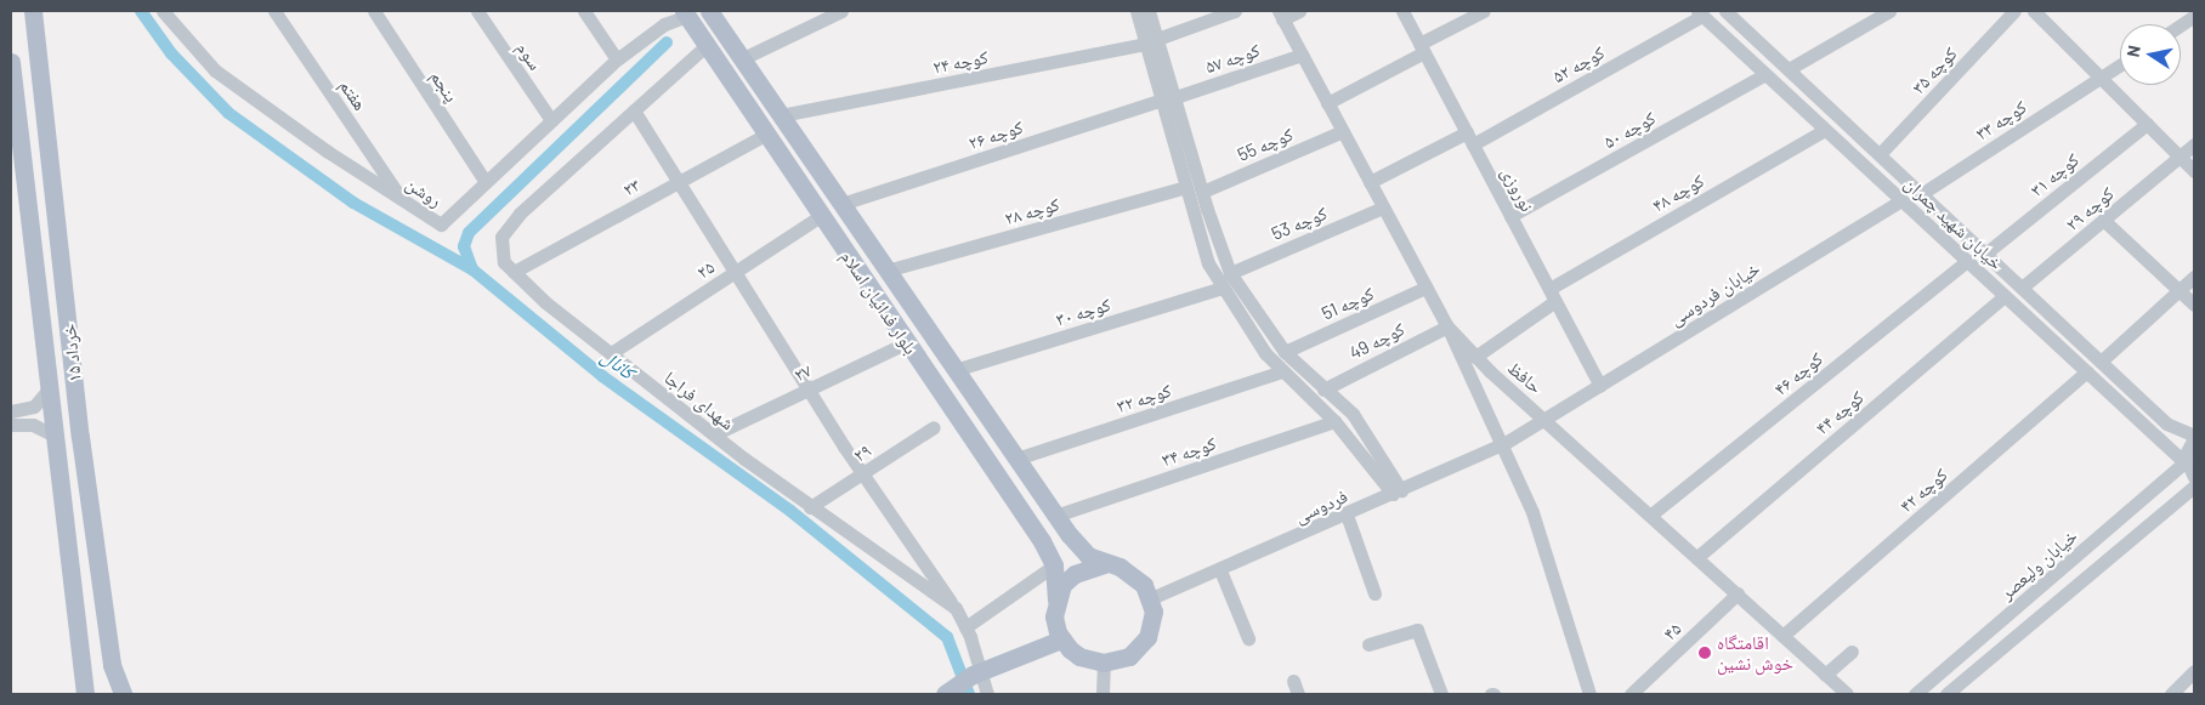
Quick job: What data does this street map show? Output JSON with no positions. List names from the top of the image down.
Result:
{
  "streets": {
    "main road": ["بلوار فدائیان اسلام", "۱۵ خرداد"],
    "street": [
      "سوم",
      "کوچه ۵۷",
      "کوچه ۲۴",
      "کوچه ۵۲",
      "کوچه ۳۵",
      "پنجم",
      "هفتم",
      "کوچه ۳۳",
      "کوچه ۵۰",
      "کوچه ۲۶",
      "کوچه 55",
      "کوچه ۳۱",
      "۲۳",
      "نوروزی",
      "روشن",
      "کوچه ۴۸",
      "کوچه ۲۹",
      "کوچه ۲۸",
      "کوچه 53",
      "خیابان شهید چمران",
      "۲۵",
      "خیابان فردوسی",
      "کوچه 51",
      "کوچه ۳۰",
      "کوچه 49",
      "۲۷",
      "کوچه ۴۶",
      "حافظ",
      "کوچه ۳۲",
      "شهدای فراجا",
      "کوچه ۴۴",
      "کوچه ۳۴",
      "۲۹",
      "کوچه ۴۲",
      "فردوسی",
      "خیابان ولیعصر",
      "۴۵"
    ]
  },
  "crossings": [
    ["سوم", "روشن"],
    ["کوچه ۵۷", "کوچه ۲۶"],
    ["کوچه ۵۷", "حافظ"],
    ["کوچه ۲۴", "بلوار فدائیان اسلام"],
    ["کوچه ۵۲", "نوروزی"],
    ["کوچه ۵۲", "خیابان شهید چمران"],
    ["کوچه ۵۲", "حافظ"],
    ["کوچه ۳۵", "خیابان شهید چمران"],
    ["پنجم", "روشن"],
    ["هفتم", "روشن"],
    ["کوچه ۳۳", "خیابان شهید چمران"],
    ["کوچه ۵۰", "نوروزی"],
    ["کوچه ۵۰", "خیابان شهید چمران"],
    ["کوچه ۲۶", "بلوار فدائیان اسلام"],
    ["کوچه 55", "حافظ"],
    ["کوچه ۳۱", "خیابان شهید چمران"],
    ["۲۳", "بلوار فدائیان اسلام"],
    ["۲۳", "شهدای فراجا"],
    ["نوروزی", "کوچه ۴۸"],
    ["نوروزی", "خیابان فردوسی"],
    ["روشن", "بلوار فدائیان اسلام"],
    ["کوچه ۴۸", "خیابان شهید چمران"],
    ["کوچه ۴۸", "حافظ"],
    ["کوچه ۲۹", "خیابان شهید چمران"],
    ["کوچه ۲۸", "بلوار فدائیان اسلام"],
    ["کوچه 53", "حافظ"],
    ["خیابان شهید چمران", "خیابان فردوسی"],
    ["خیابان شهید چمران", "کوچه ۴۶"],
    ["خیابان شهید چمران", "کوچه ۴۴"],
    ["خیابان شهید چمران", "کوچه ۴۲"],
    ["خیابان شهید چمران", "خیابان ولیعصر"],
    ["۲۵", "بلوار فدائیان اسلام"],
    ["۲۵", "شهدای فراجا"],
    ["خیابان فردوسی", "حافظ"],
    ["خیابان فردوسی", "فردوسی"],
    ["بلوار فدائیان اسلام", "کوچه ۳۰"],
    ["بلوار فدائیان اسلام", "۲۷"],
    ["بلوار فدائیان اسلام", "کوچه ۳۲"],
    ["بلوار فدائیان اسلام", "شهدای فراجا"],
    ["بلوار فدائیان اسلام", "کوچه ۳۴"],
    ["بلوار فدائیان اسلام", "فردوسی"],
    ["کوچه 51", "حافظ"],
    ["کوچه 49", "حافظ"],
    ["۲۷", "شهدای فراجا"],
    ["کوچه ۴۶", "حافظ"],
    ["حافظ", "کوچه ۴۴"],
    ["حافظ", "کوچه ۴۲"],
    ["حافظ", "۴۵"],
    ["شهدای فراجا", "۲۹"]
  ],
  "water": ["کانال"],
  "places": ["اقامتگاه خوش نشین"],
  "north": "left"
}
